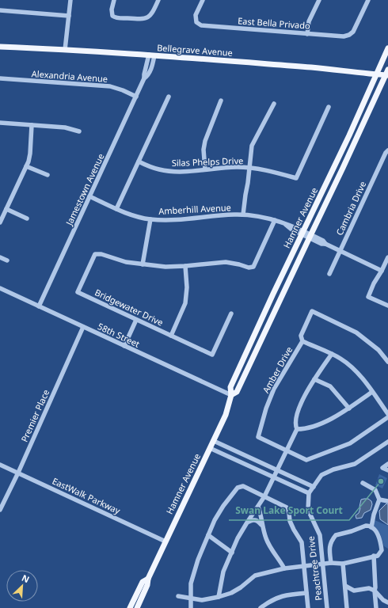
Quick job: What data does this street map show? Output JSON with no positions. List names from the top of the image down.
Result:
{
  "streets": {
    "main road": ["Bellegrave Avenue", "Hamner Avenue"],
    "street": [
      "East Bella Privado",
      "Alexandria Avenue",
      "Silas Phelps Drive",
      "Jamestown Avenue",
      "Cambria Drive",
      "Amberhill Avenue",
      "Bridgewater Drive",
      "58th Street",
      "Amber Drive",
      "Premier Place",
      "EastWalk Parkway",
      "Peachtree Drive"
    ]
  },
  "crossings": [
    ["Bellegrave Avenue", "Jamestown Avenue"],
    ["Bellegrave Avenue", "Hamner Avenue"],
    ["Alexandria Avenue", "Jamestown Avenue"],
    ["Jamestown Avenue", "Amberhill Avenue"],
    ["Jamestown Avenue", "58th Street"],
    ["Cambria Drive", "Amberhill Avenue"],
    ["Amberhill Avenue", "Hamner Avenue"],
    ["Hamner Avenue", "58th Street"],
    ["Hamner Avenue", "EastWalk Parkway"],
    ["58th Street", "Premier Place"],
    ["Premier Place", "EastWalk Parkway"]
  ],
  "places": ["Swan Lake Sport Court"],
  "north": "top right"
}
